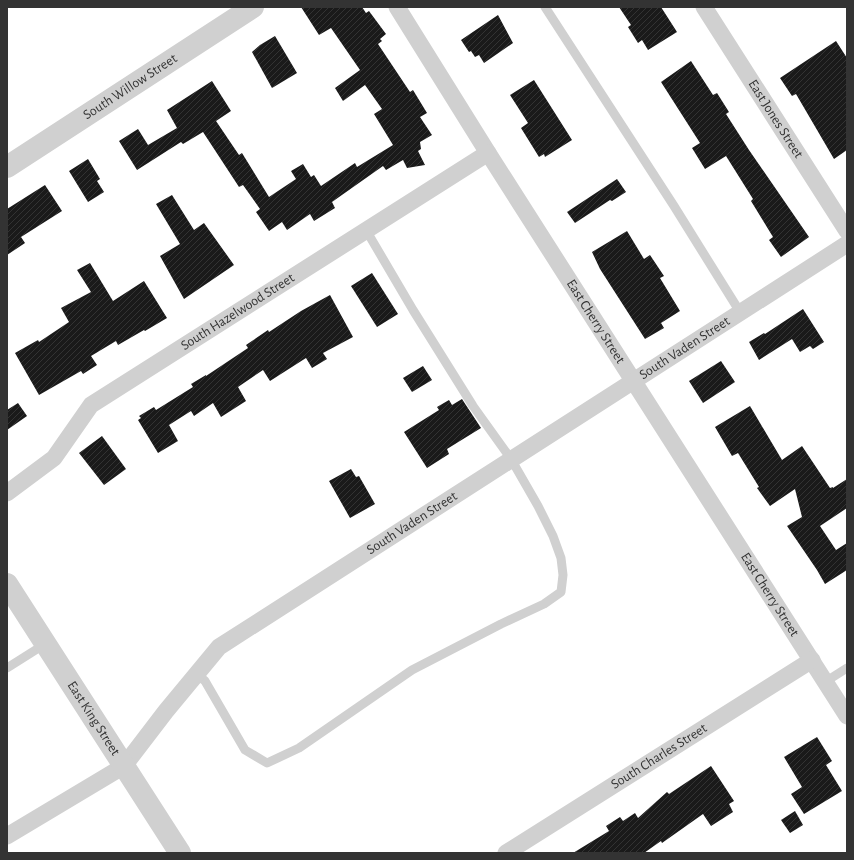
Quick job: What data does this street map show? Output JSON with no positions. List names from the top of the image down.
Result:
{
  "streets": {
    "street": [
      "South Willow Street",
      "East Jones Street",
      "South Hazelwood Street",
      "East Cherry Street",
      "South Vaden Street",
      "East King Street",
      "South Charles Street"
    ]
  },
  "crossings": [
    ["South Hazelwood Street", "East Cherry Street"],
    ["East Cherry Street", "South Vaden Street"],
    ["East Cherry Street", "South Charles Street"],
    ["South Vaden Street", "East King Street"]
  ]
}
